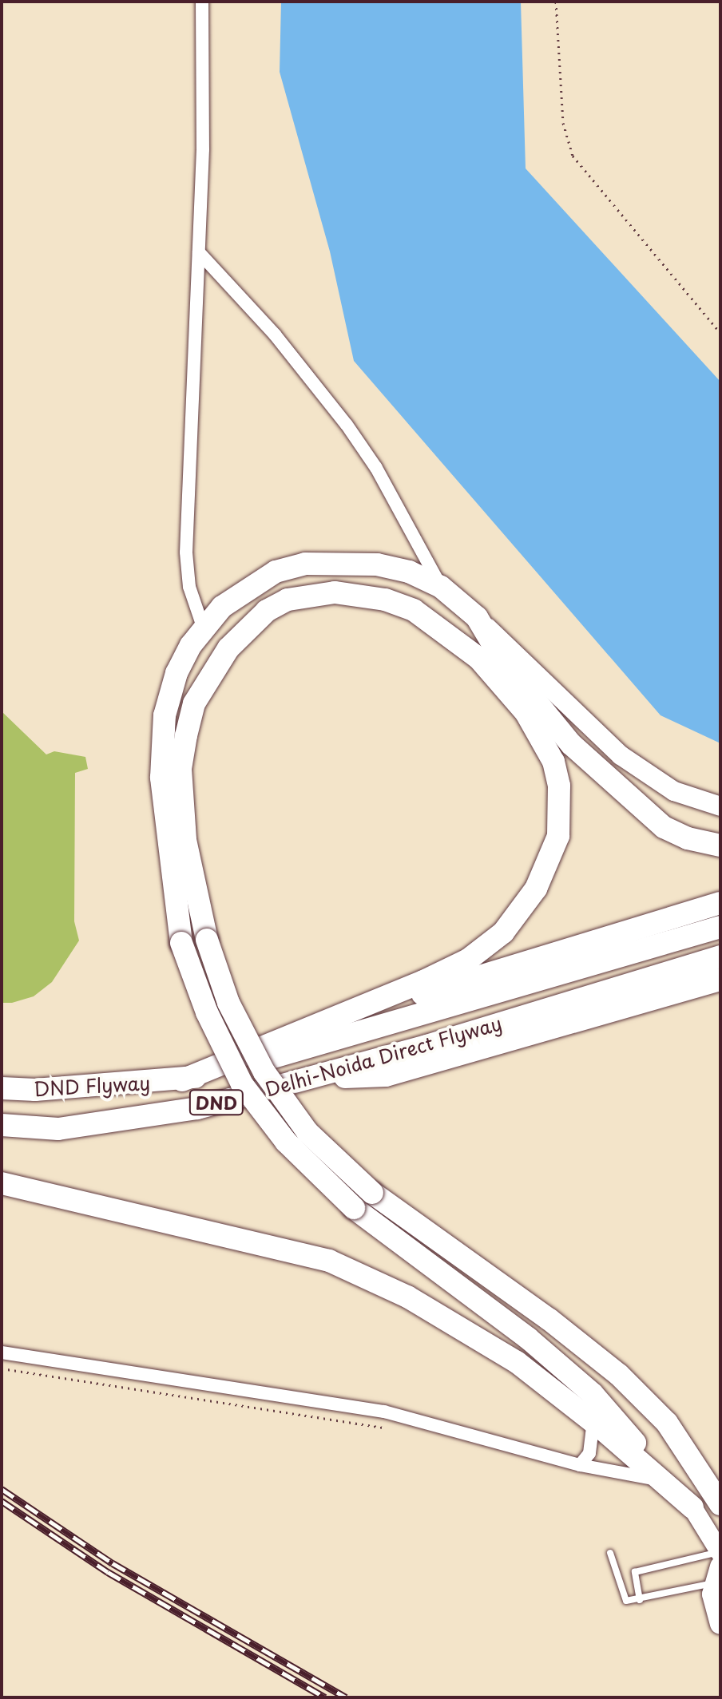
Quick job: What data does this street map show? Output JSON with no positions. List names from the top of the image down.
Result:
{
  "streets": {
    "highway": ["Delhi-Noida Direct Flyway", "DND Flyway", "DND"]
  },
  "crossings": [
    ["Delhi-Noida Direct Flyway", "DND Flyway"]
  ]
}
